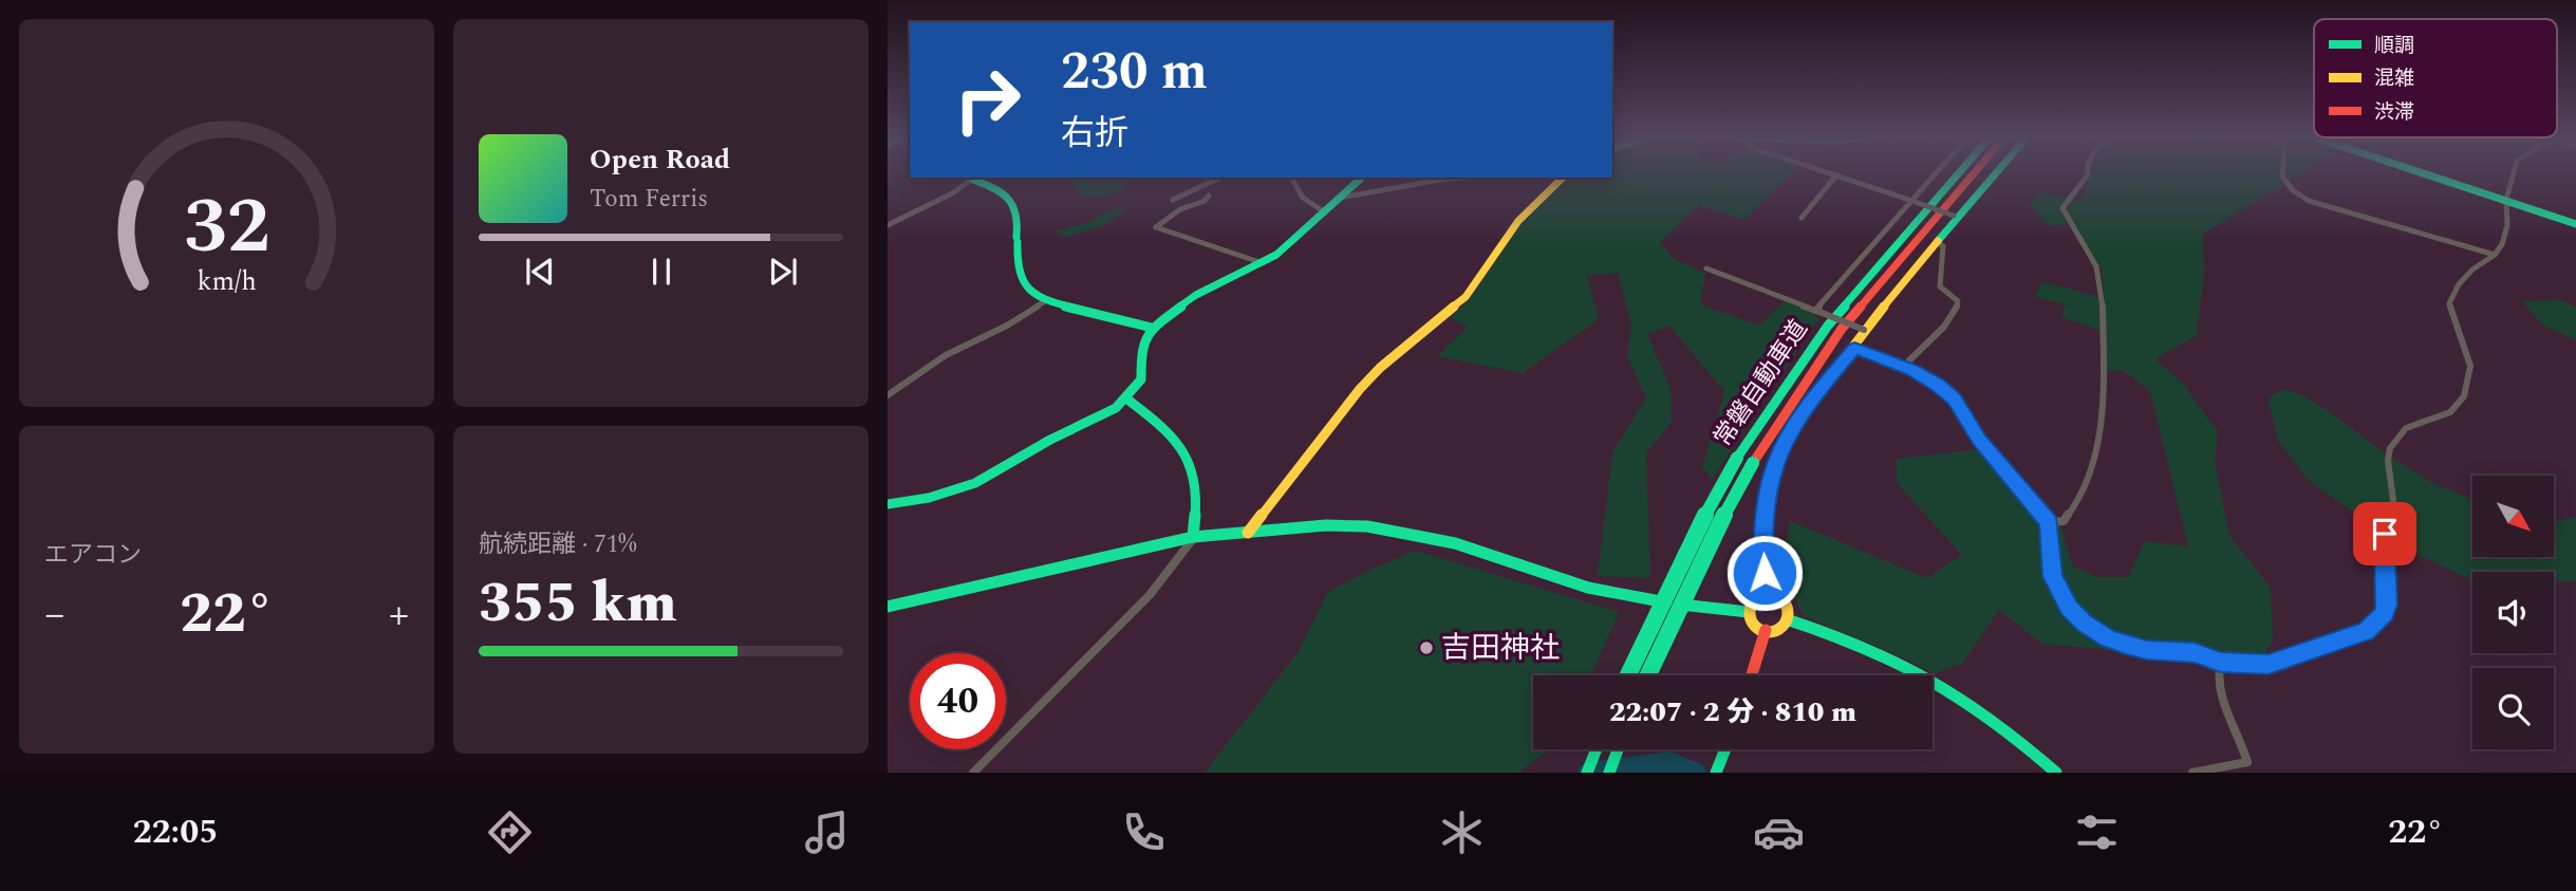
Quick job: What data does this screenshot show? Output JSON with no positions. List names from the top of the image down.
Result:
{
  "streets": {
    "main road": ["常磐自動車道"]
  },
  "places": ["吉田神社"],
  "legend": ["順調", "混雑", "渋滞"],
  "north": "bottom right",
  "page": {
    "turn": ["230 m", "右折"],
    "song": ["Open Road", "Tom Ferris"],
    "tile": [
      "エアコン",
      ["航続距離 · 71%", "355 km"]
    ],
    "heat": ["−", "22°", "+"],
    "limit": "40",
    "trip": "22:07 · 2 分 · 810 m",
    "tabs": ["22:05", "22°"],
    "gauge": ["32", "km/h"]
  }
}
